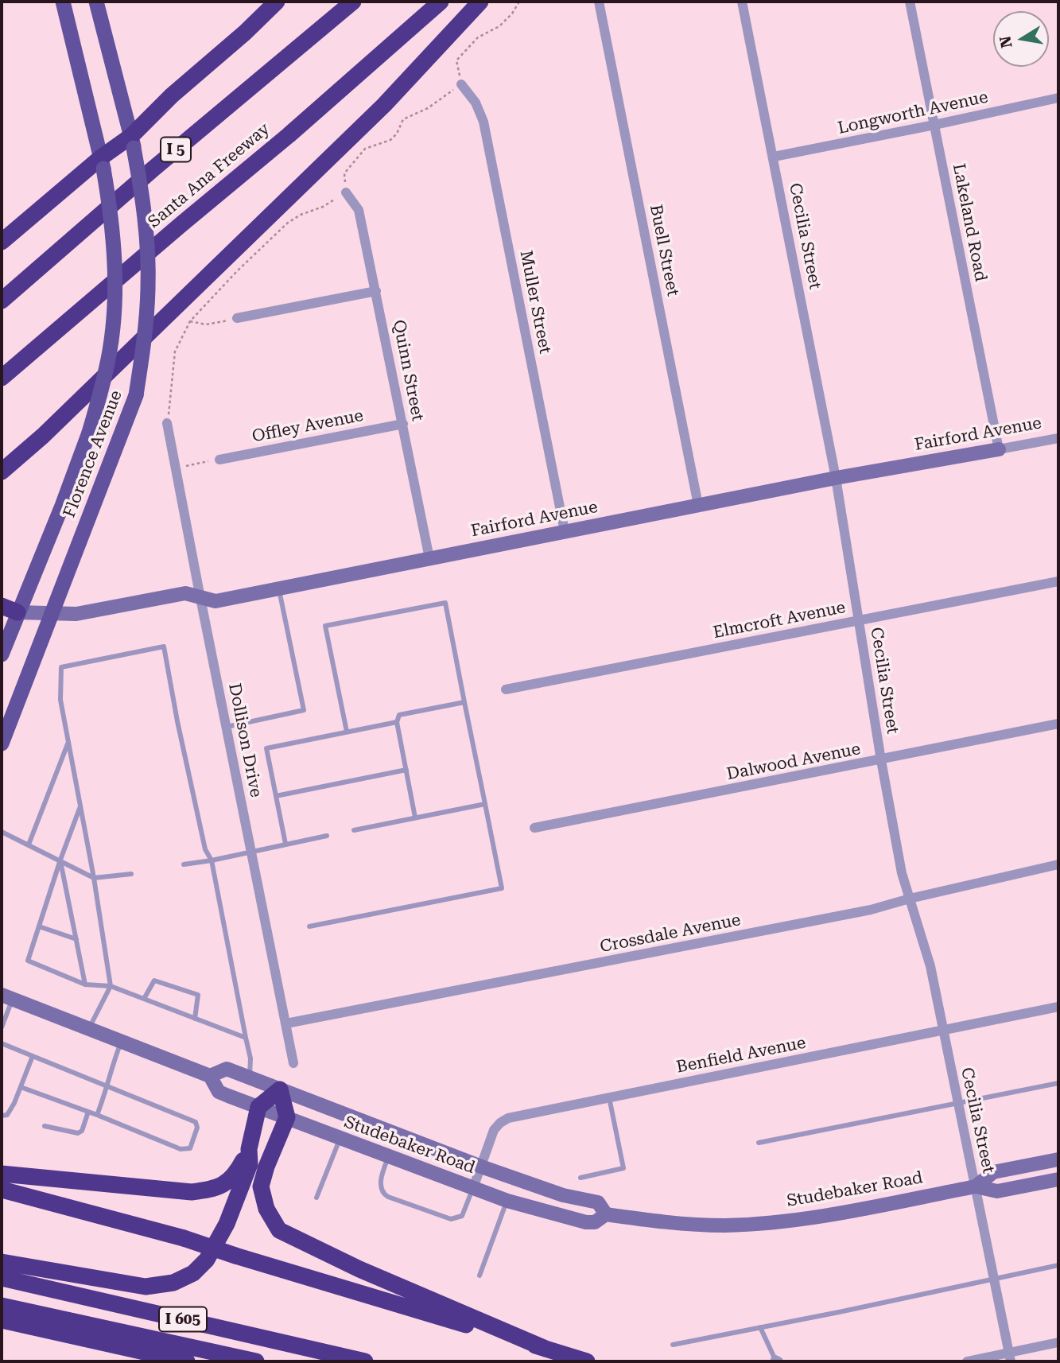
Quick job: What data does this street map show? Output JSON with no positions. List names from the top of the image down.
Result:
{
  "streets": {
    "highway": ["I 5", "Santa Ana Freeway", "I 605"],
    "main road": ["Fairford Avenue", "Florence Avenue", "Studebaker Road"],
    "street": [
      "Longworth Avenue",
      "Lakeland Road",
      "Cecilia Street",
      "Buell Street",
      "Muller Street",
      "Quinn Street",
      "Offley Avenue",
      "Elmcroft Avenue",
      "Dollison Drive",
      "Dalwood Avenue",
      "Crossdale Avenue",
      "Benfield Avenue"
    ]
  },
  "crossings": [
    ["Longworth Avenue", "Lakeland Road"],
    ["Longworth Avenue", "Cecilia Street"],
    ["Lakeland Road", "Fairford Avenue"],
    ["Cecilia Street", "Fairford Avenue"],
    ["Cecilia Street", "Elmcroft Avenue"],
    ["Cecilia Street", "Dalwood Avenue"],
    ["Cecilia Street", "Crossdale Avenue"],
    ["Cecilia Street", "Benfield Avenue"],
    ["Cecilia Street", "Studebaker Road"],
    ["Buell Street", "Fairford Avenue"],
    ["Muller Street", "Fairford Avenue"],
    ["Quinn Street", "Offley Avenue"],
    ["Quinn Street", "Fairford Avenue"],
    ["Fairford Avenue", "Florence Avenue"],
    ["Fairford Avenue", "Dollison Drive"],
    ["Dollison Drive", "Crossdale Avenue"],
    ["Benfield Avenue", "Studebaker Road"]
  ],
  "north": "left"
}
